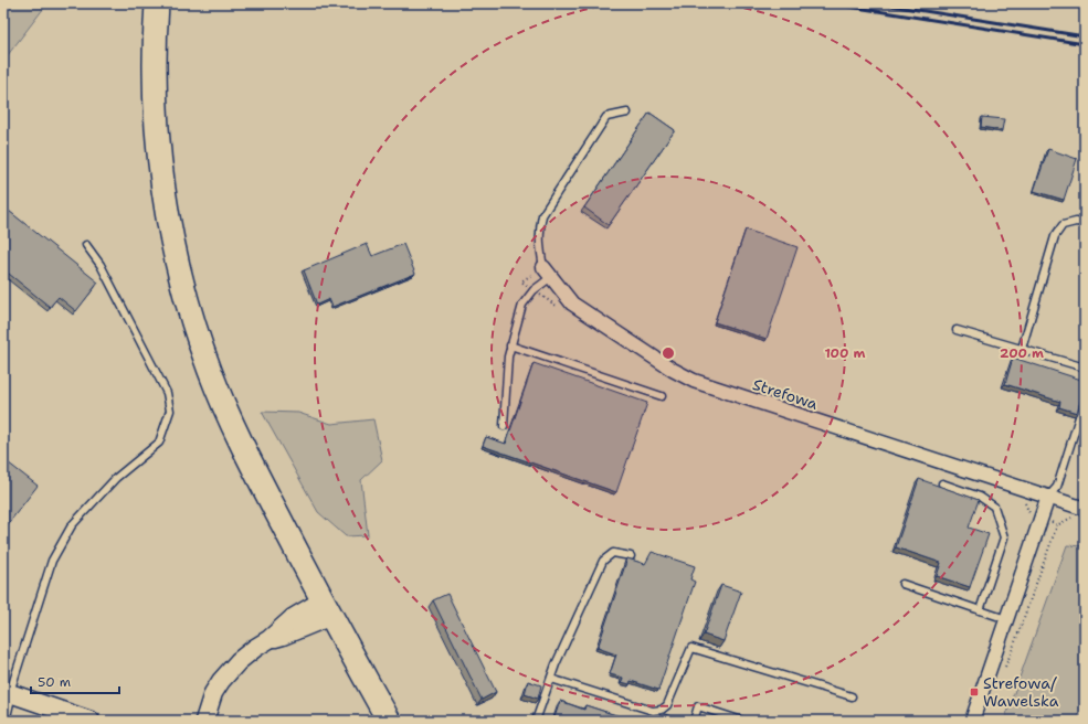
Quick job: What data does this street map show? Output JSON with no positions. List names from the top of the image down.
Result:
{
  "streets": {
    "street": ["Strefowa"]
  },
  "places": {
    "transit": ["Strefowa/ Wawelska"]
  },
  "scale_bar": "50 m",
  "rings": ["100 m", "200 m"]
}
